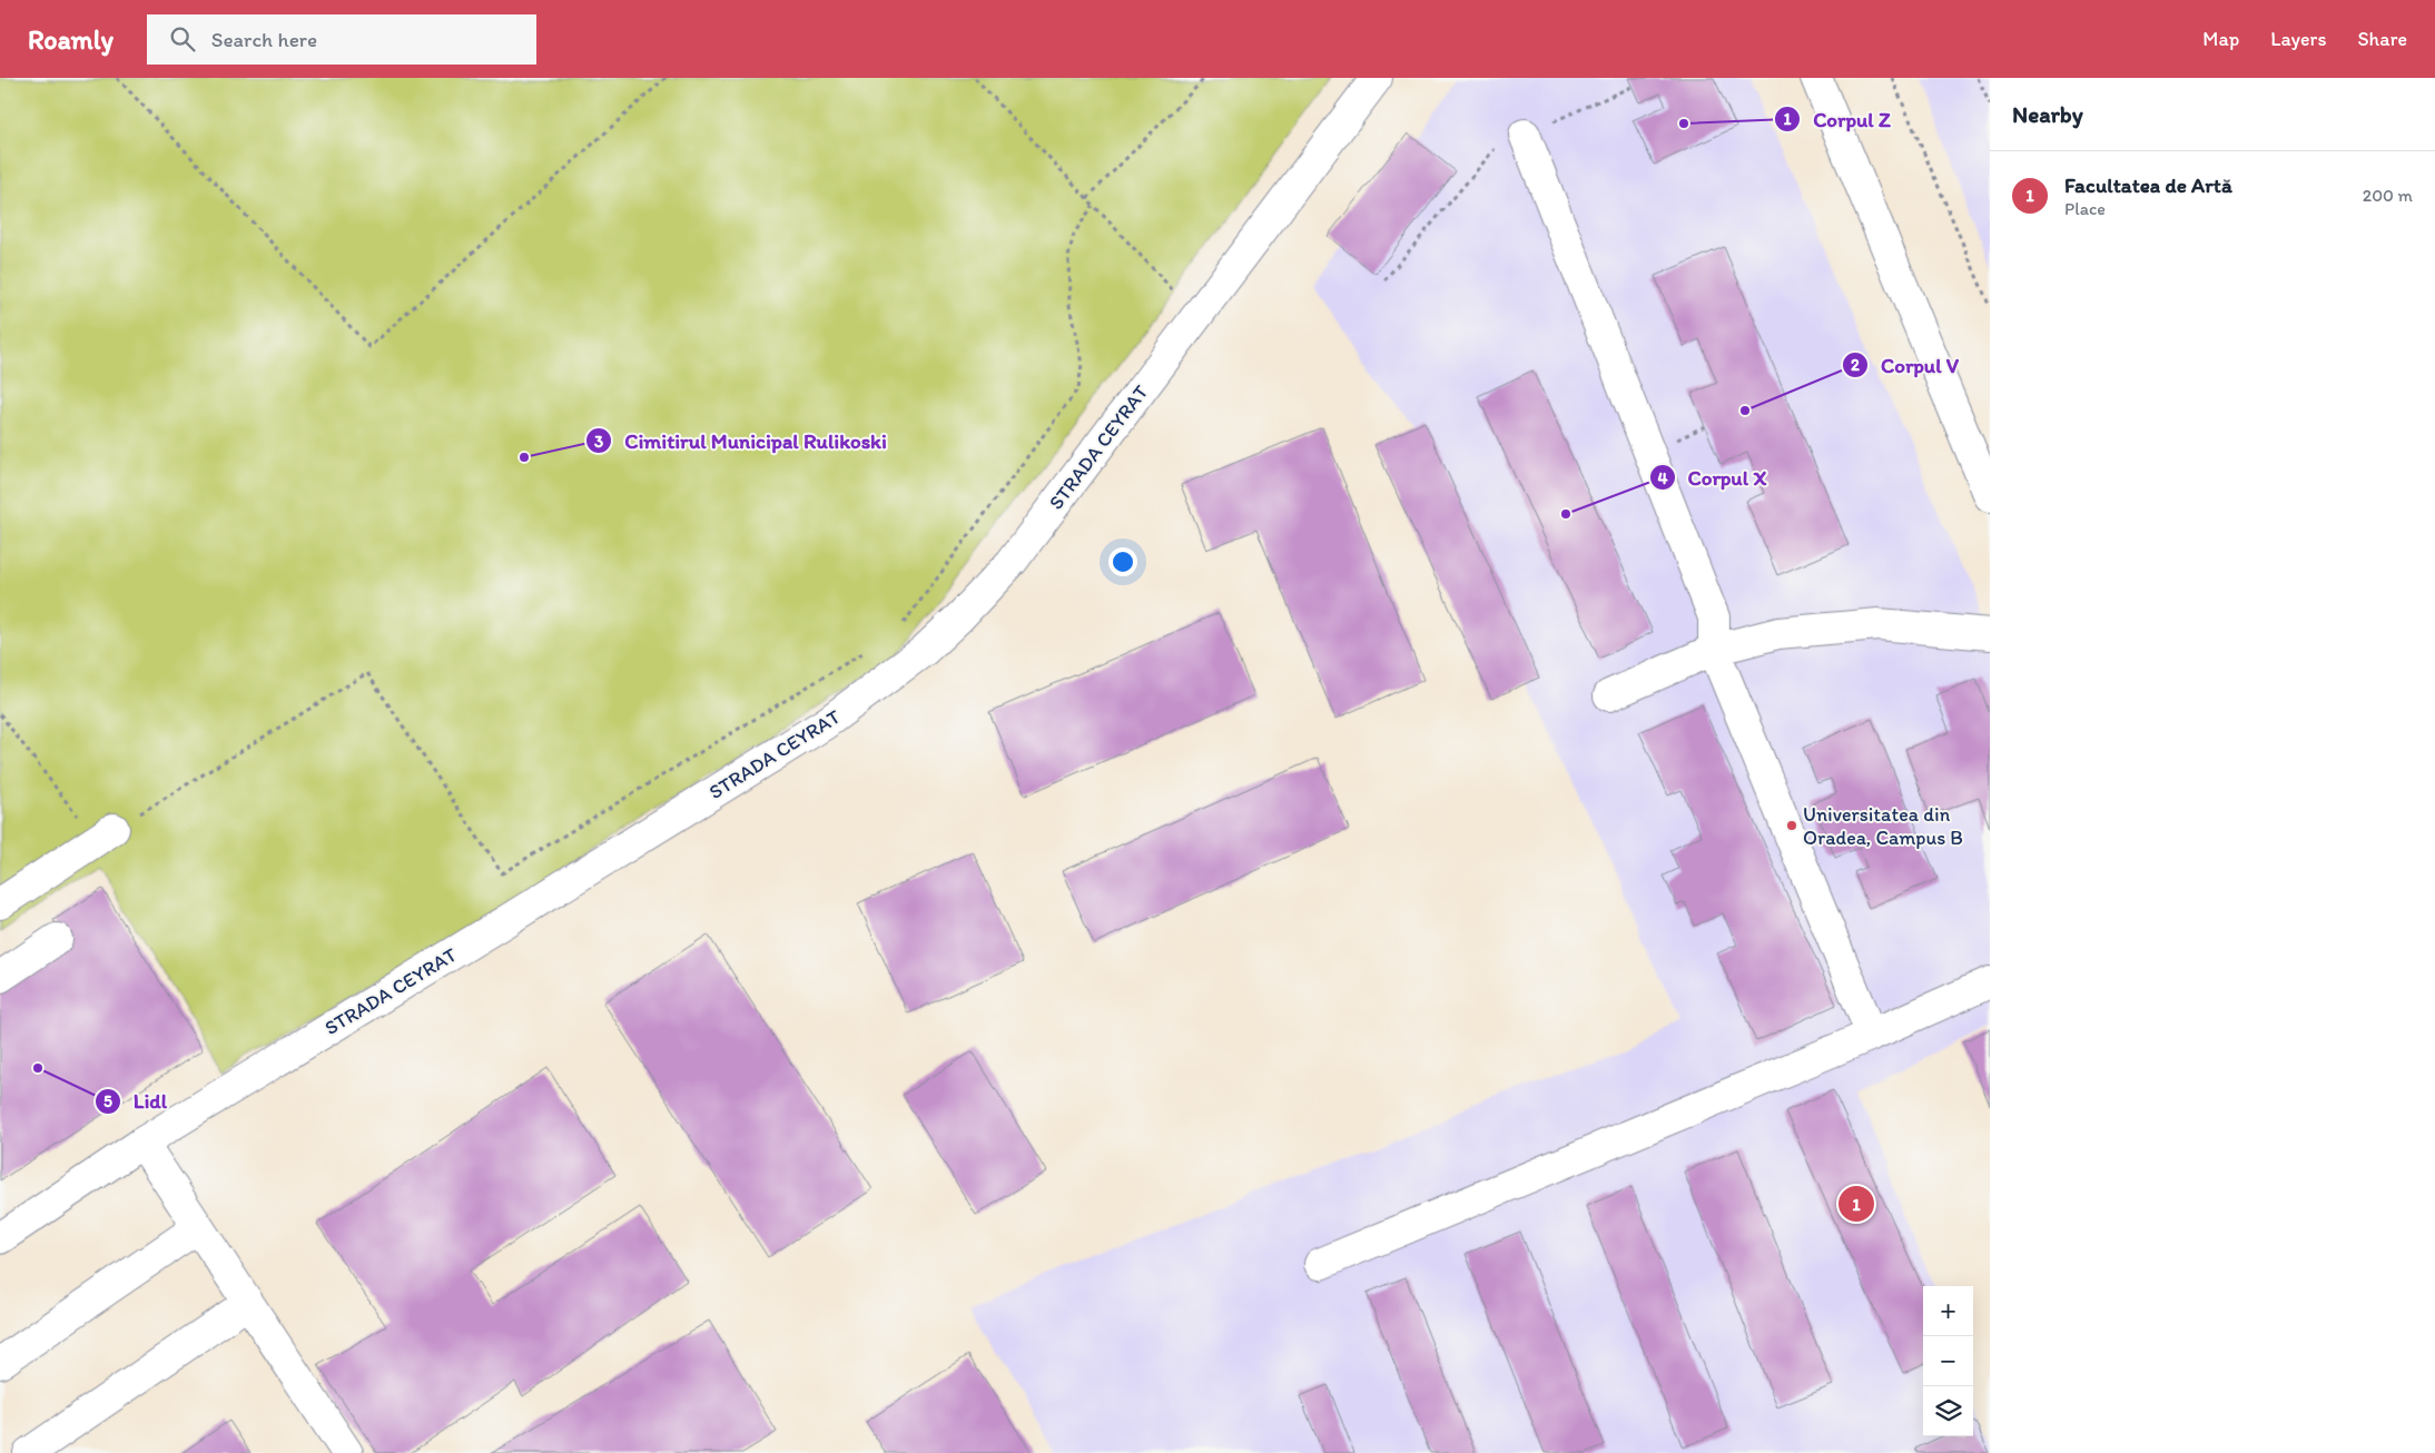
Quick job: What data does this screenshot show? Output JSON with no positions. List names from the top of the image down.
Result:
{
  "streets": {
    "main road": ["STRADA CEYRAT"]
  },
  "places": [
    "Corpul Z",
    "Corpul V",
    "Cimitirul Municipal Rulikoski",
    "Corpul X",
    "Universitatea din Oradea, Campus B",
    "Lidl"
  ],
  "page": {
    "header": "Roamly",
    "search": "Search here",
    "nav": ["Map", "Layers", "Share"],
    "heading": "Nearby",
    "list": [
      {
        "mark": "1",
        "name": "Facultatea de Artă",
        "note": "Place",
        "value": "200 m"
      }
    ],
    "pins": "1",
    "map_buttons": ["+", "−"]
  }
}
